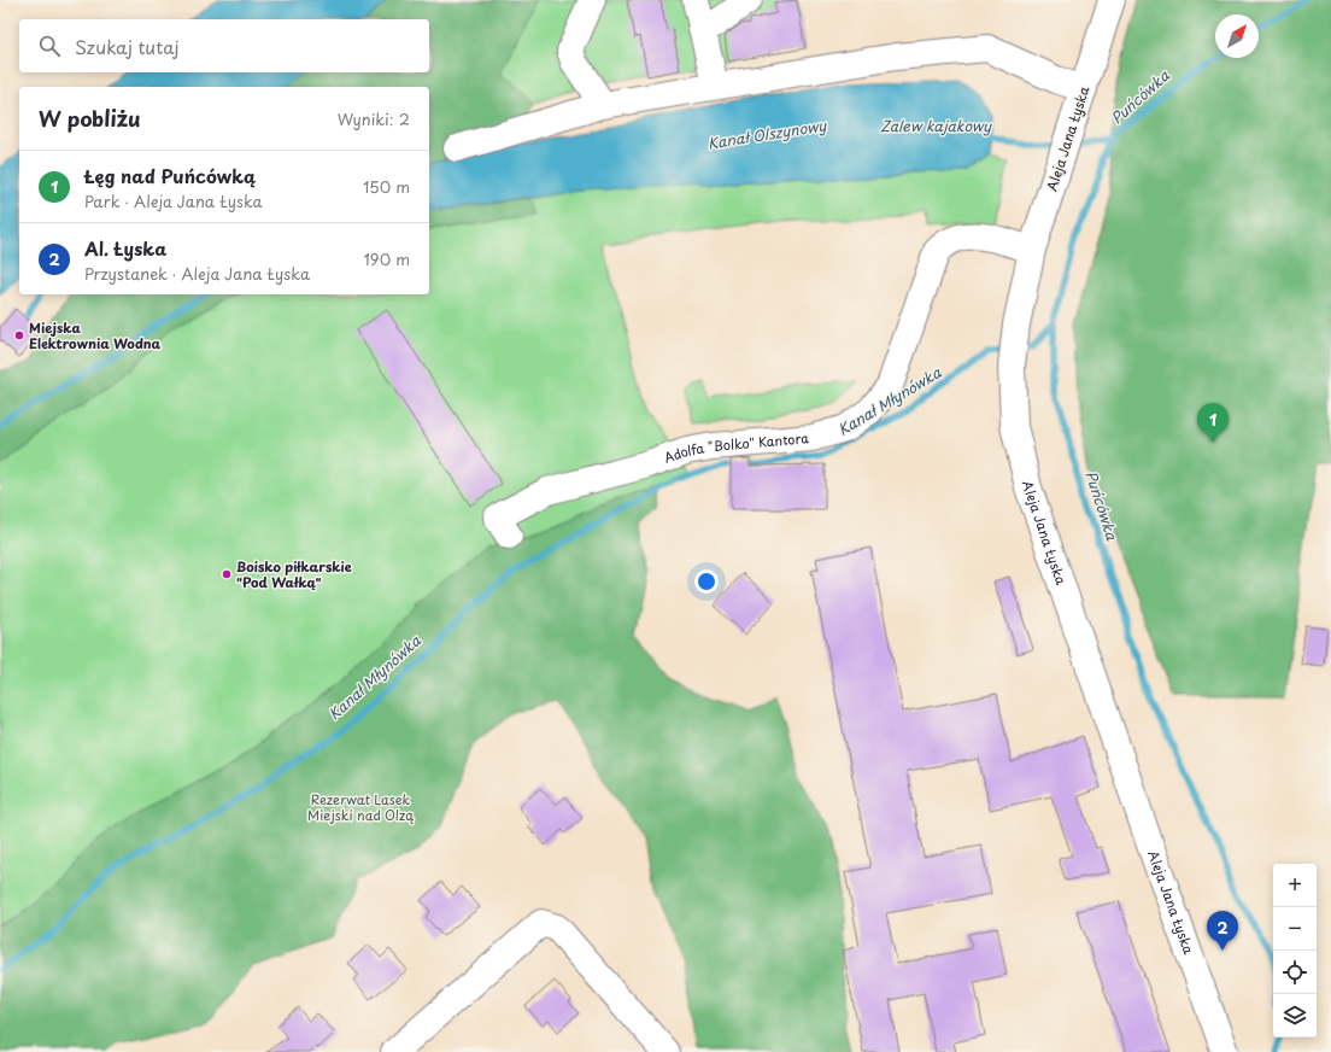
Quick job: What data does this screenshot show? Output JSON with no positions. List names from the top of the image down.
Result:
{
  "streets": {
    "street": ["Aleja Jana Łyska", "Adolfa \"Bolko\" Kantora"]
  },
  "crossings": [
    ["Aleja Jana Łyska", "Adolfa \"Bolko\" Kantora"]
  ],
  "water": [
    "Puńcówka",
    "Zalew kajakowy",
    "Kanał Olszynowy",
    "Kanał Młynówka"
  ],
  "parks": ["Rezerwat Lasek Miejski nad Olzą"],
  "places": ["Miejska Elektrownia Wodna", "Boisko piłkarskie \"Pod Wałką\""],
  "north": "top right",
  "page": {
    "search": "Szukaj tutaj",
    "heading": ["W pobliżu", "Wyniki: 2"],
    "list": [
      {
        "mark": "1",
        "name": "Łęg nad Puńcówką",
        "note": "Park · Aleja Jana Łyska",
        "value": "150 m"
      },
      {
        "mark": "2",
        "name": "Al. Łyska",
        "note": "Przystanek · Aleja Jana Łyska",
        "value": "190 m"
      }
    ],
    "pins": ["1", "2"],
    "map_buttons": ["+", "−"]
  }
}
